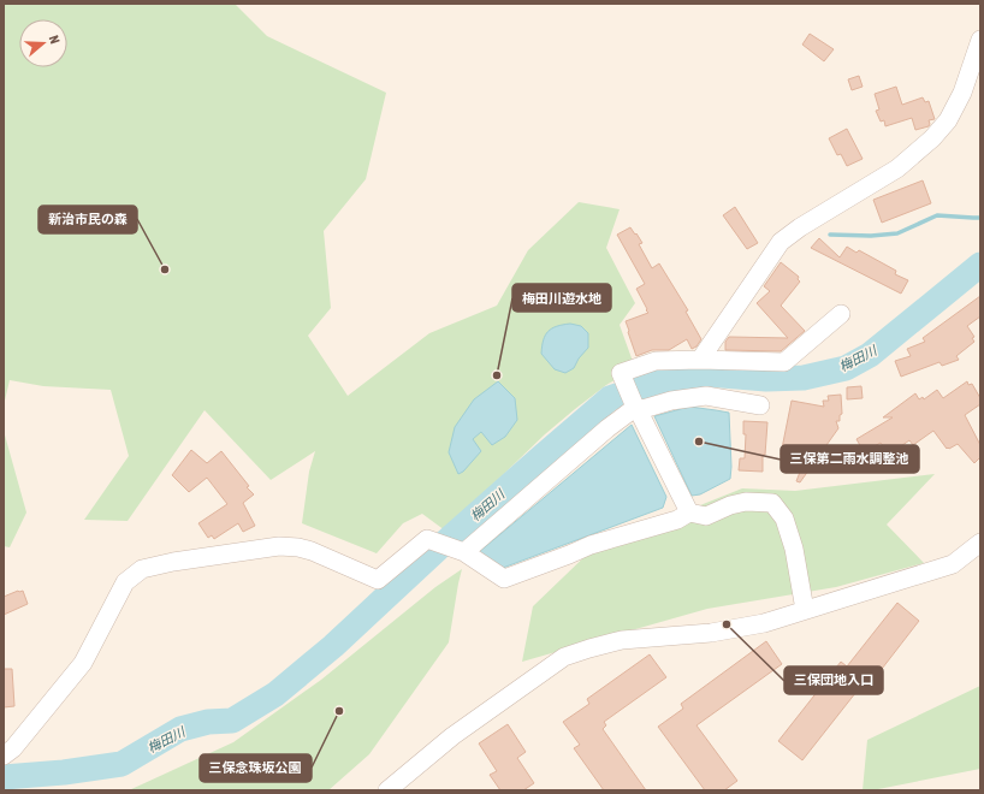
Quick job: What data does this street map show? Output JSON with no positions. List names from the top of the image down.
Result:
{
  "water": ["梅田川"],
  "places": [
    "新治市民の森",
    "梅田川遊水地",
    "三保第二雨水調整池",
    "三保団地入口",
    "三保念珠坂公園"
  ],
  "north": "right"
}
